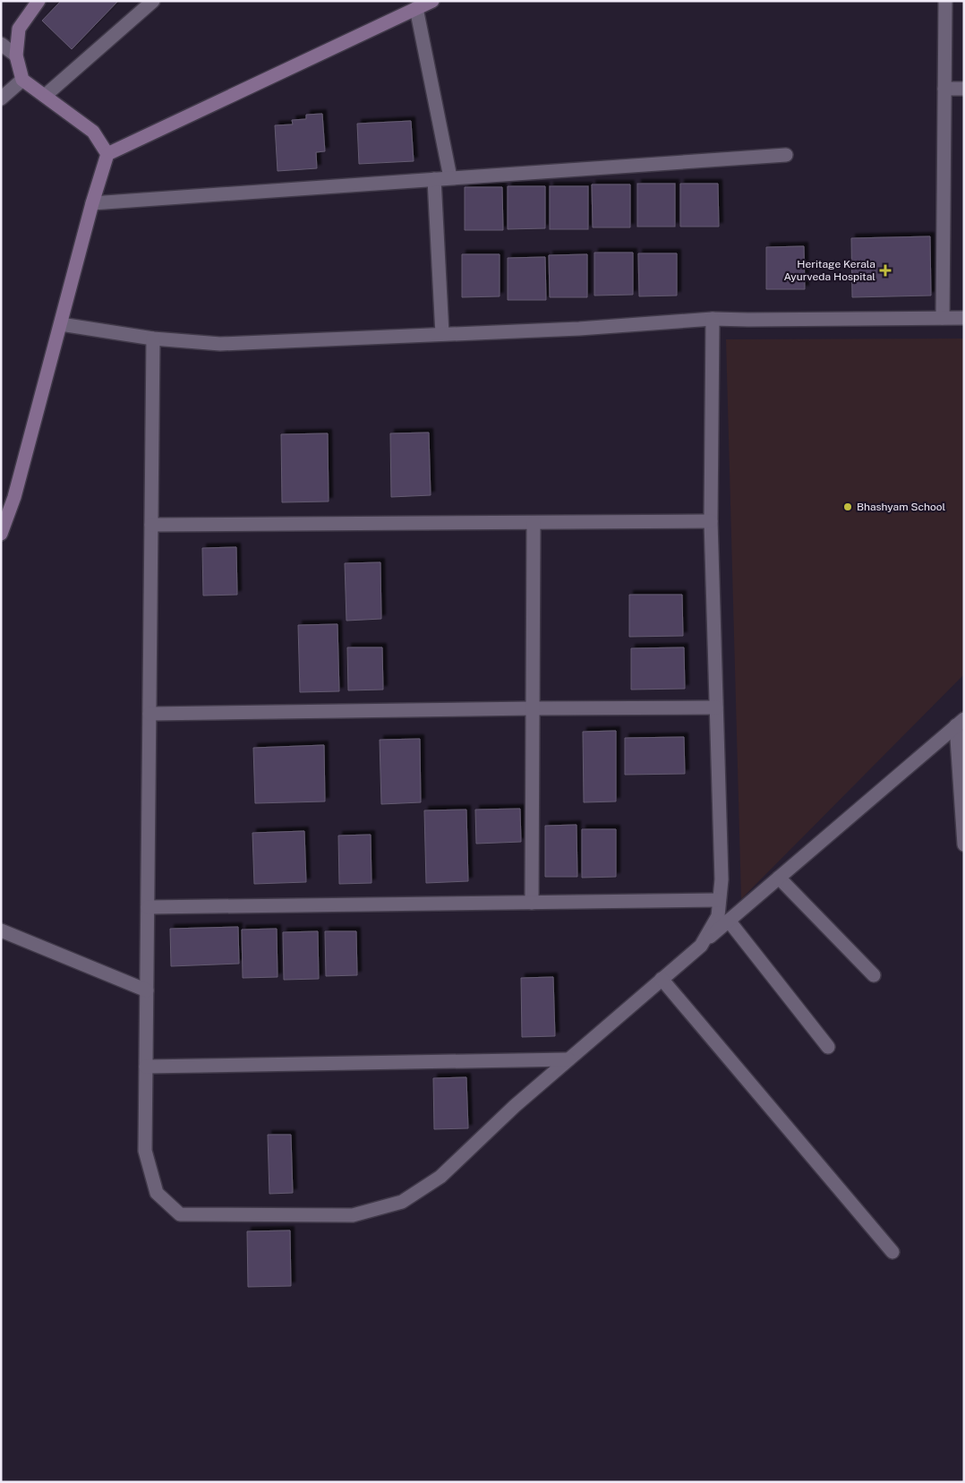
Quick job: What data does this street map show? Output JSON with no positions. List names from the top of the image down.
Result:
{
  "places": {
    "health": ["Heritage Kerala Ayurveda Hospital"],
    "other": ["Bhashyam School"]
  }
}
